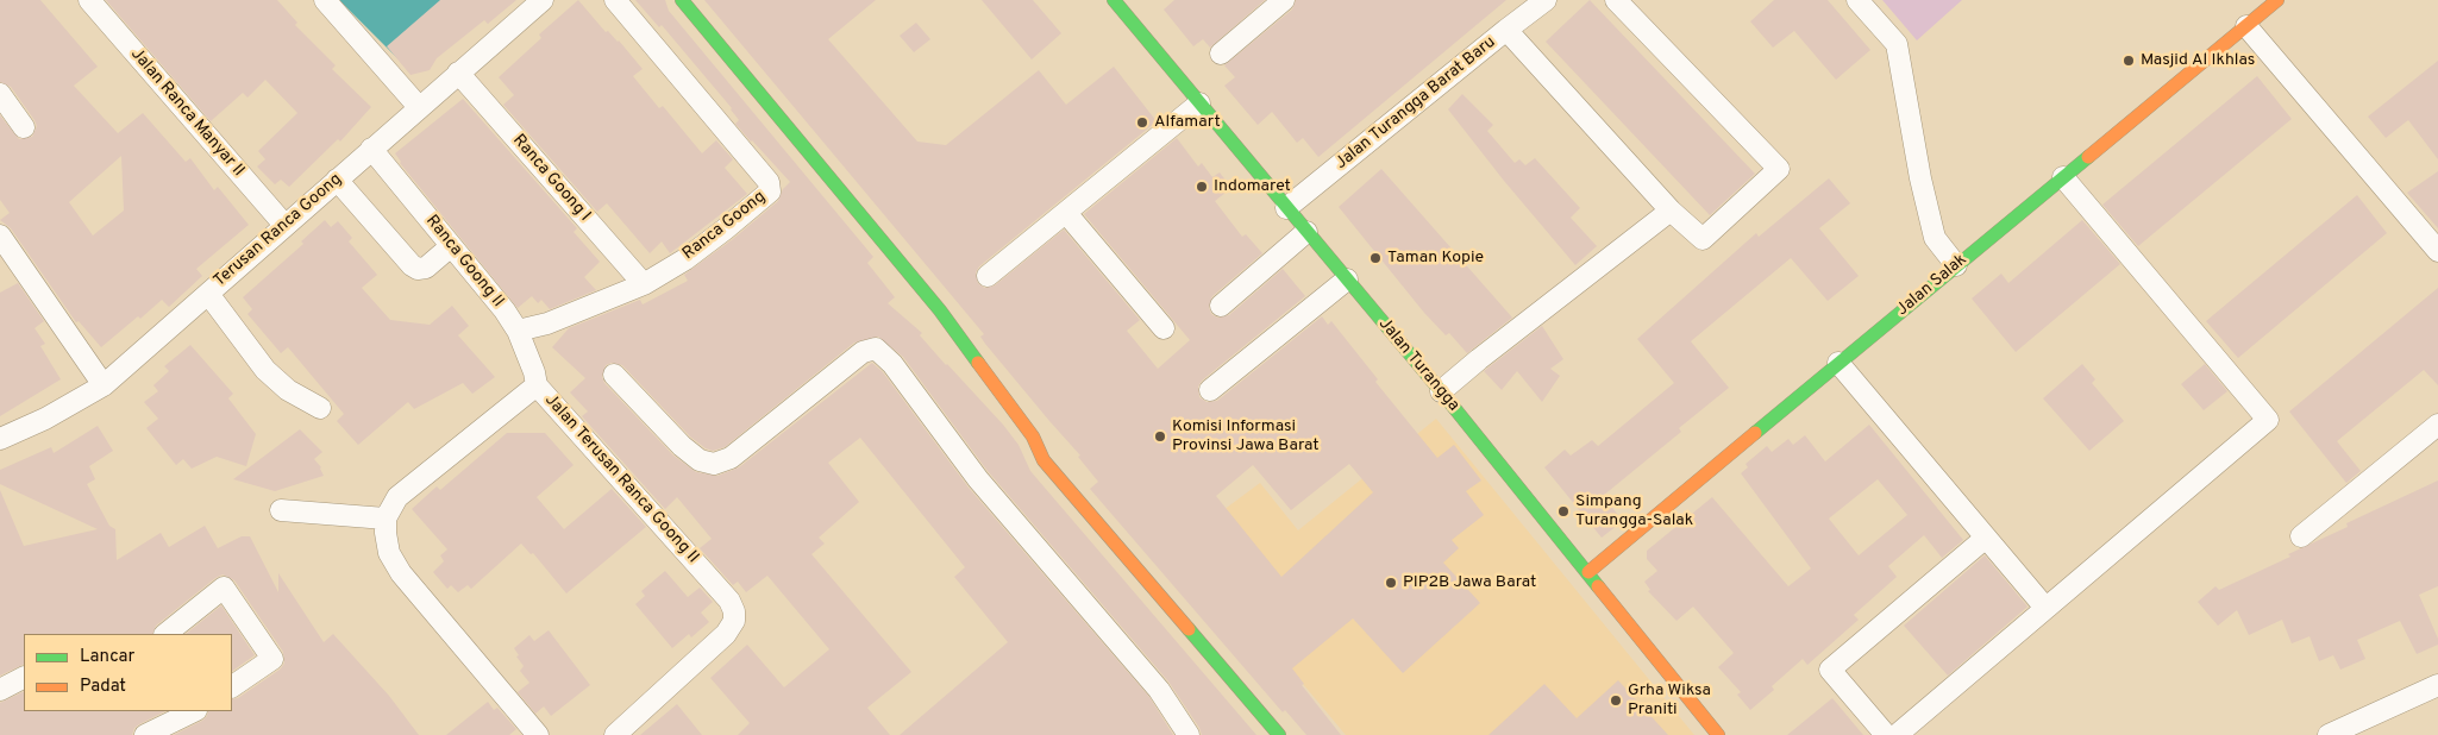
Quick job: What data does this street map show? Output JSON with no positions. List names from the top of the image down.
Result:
{
  "streets": {
    "street": [
      "Jalan Turangga Barat Baru",
      "Jalan Ranca Manyar II",
      "Ranca Goong I",
      "Ranca Goong",
      "Terusan Ranca Goong",
      "Ranca Goong II",
      "Jalan Salak",
      "Jalan Turangga",
      "Jalan Terusan Ranca Goong II"
    ]
  },
  "crossings": [
    ["Jalan Turangga Barat Baru", "Jalan Turangga"],
    ["Jalan Ranca Manyar II", "Terusan Ranca Goong"],
    ["Ranca Goong I", "Ranca Goong"],
    ["Ranca Goong I", "Terusan Ranca Goong"],
    ["Ranca Goong", "Ranca Goong II"],
    ["Terusan Ranca Goong", "Ranca Goong II"],
    ["Ranca Goong II", "Jalan Terusan Ranca Goong II"],
    ["Jalan Salak", "Jalan Turangga"]
  ],
  "places": [
    "Masjid Al Ikhlas",
    "Alfamart",
    "Indomaret",
    "Taman Kopie",
    "Komisi Informasi Provinsi Jawa Barat",
    "Simpang Turangga-Salak",
    "PIP2B Jawa Barat",
    "Grha Wiksa Praniti"
  ],
  "legend": ["Lancar", "Padat"]
}
